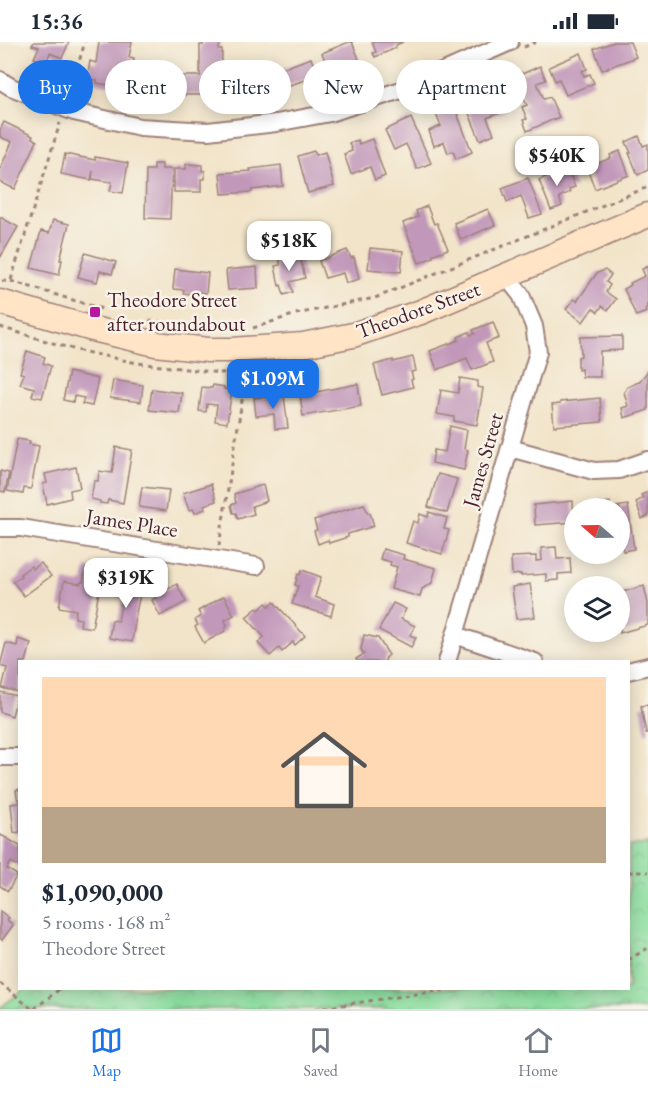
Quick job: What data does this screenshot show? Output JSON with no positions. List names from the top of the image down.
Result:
{
  "streets": {
    "main road": ["Theodore Street"],
    "street": ["James Street", "James Place"]
  },
  "crossings": [
    ["Theodore Street", "James Street"]
  ],
  "places": {
    "transit": ["Theodore Street after roundabout"]
  },
  "north": "left",
  "page": {
    "status": "15:36",
    "chip": [
      "Buy",
      "Rent",
      "Filters",
      "New",
      "Apartment"
    ],
    "price": [
      "$540K",
      "$518K",
      "$1.09M",
      "$319K"
    ],
    "list": [
      {
        "name": "$1,090,000",
        "note": "5 rooms · 168 m² · Theodore Street"
      }
    ],
    "tabs": ["Map", "Saved", "Home"]
  }
}
